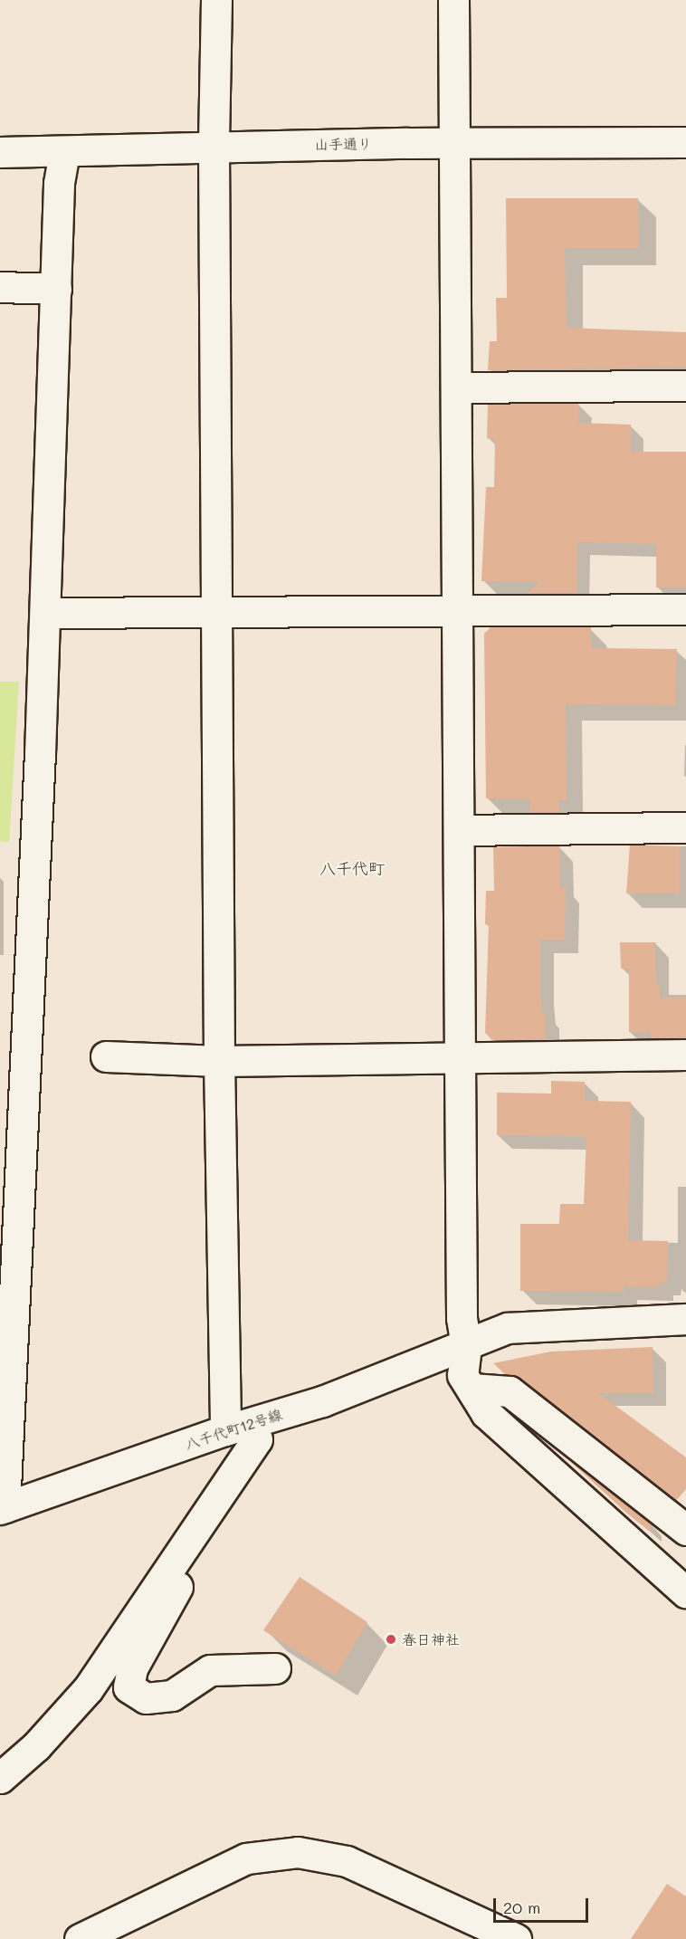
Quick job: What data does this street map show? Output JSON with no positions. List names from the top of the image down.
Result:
{
  "streets": {
    "street": ["山手通り", "八千代町12号線"]
  },
  "districts": ["八千代町"],
  "places": ["春日神社"],
  "scale_bar": "20 m"
}
